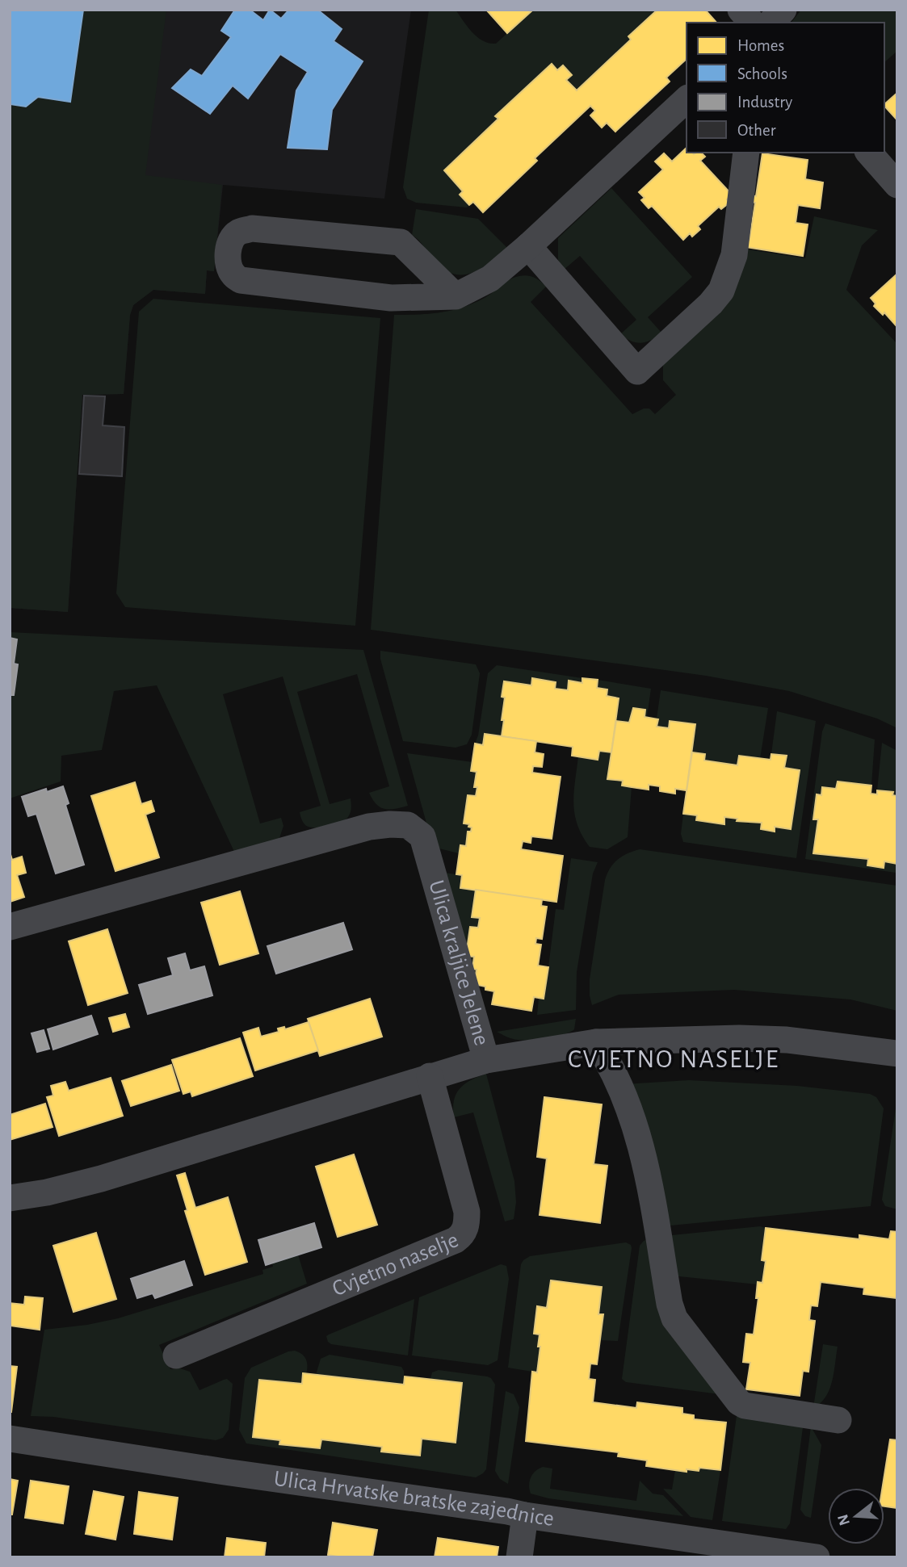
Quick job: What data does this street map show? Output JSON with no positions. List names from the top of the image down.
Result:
{
  "streets": {
    "street": ["Ulica kraljice Jelene", "Cvjetno naselje", "Ulica Hrvatske bratske zajednice"]
  },
  "crossings": [
    ["Ulica kraljice Jelene", "Cvjetno naselje"]
  ],
  "districts": ["CVJETNO NASELJE"],
  "legend": [
    "Homes",
    "Schools",
    "Industry",
    "Other"
  ],
  "north": "left"
}
